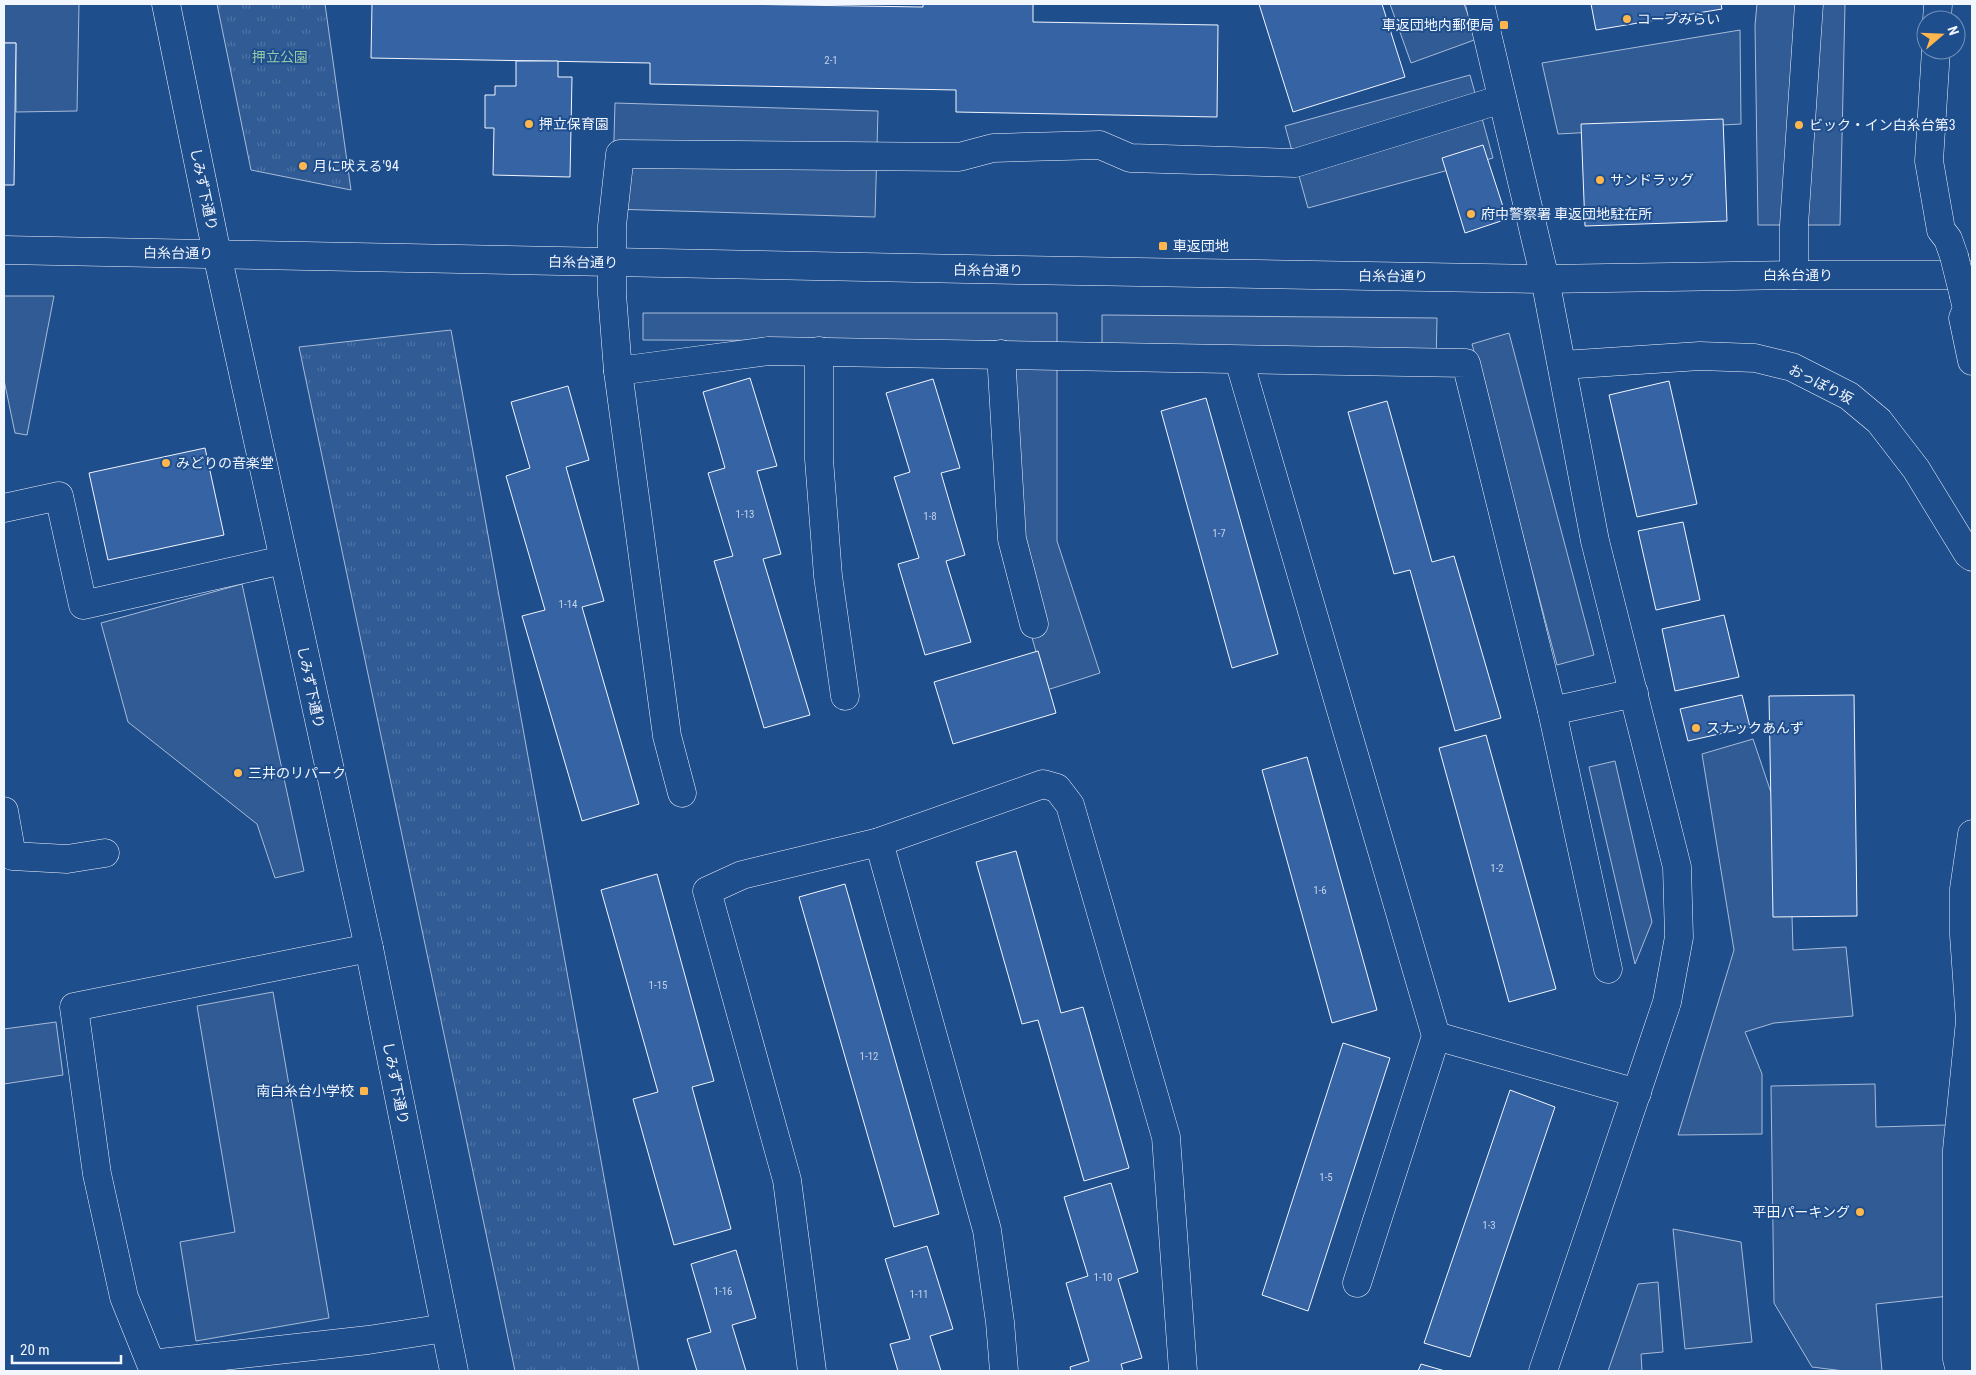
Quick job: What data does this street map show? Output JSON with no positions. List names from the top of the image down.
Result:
{
  "streets": {
    "street": ["しみず下通り", "白糸台通り", "おっぽり坂"]
  },
  "crossings": [
    ["しみず下通り", "白糸台通り"]
  ],
  "parks": ["押立公園"],
  "places": {
    "other": [
      "コープみらい",
      "押立保育園",
      "ビック・イン白糸台第3",
      "月に吠える'94",
      "サンドラッグ",
      "府中警察署 車返団地駐在所",
      "みどりの音楽堂",
      "スナックあんず",
      "三井のリパーク",
      "平田パーキング"
    ],
    "transit": ["車返団地内郵便局", "車返団地", "南白糸台小学校"]
  },
  "house_numbers": [
    "2-1",
    "1-13",
    "1-8",
    "1-7",
    "1-14",
    "1-2",
    "1-6",
    "1-15",
    "1-12",
    "1-5",
    "1-3",
    "1-10",
    "1-16",
    "1-11"
  ],
  "scale_bar": "20 m",
  "north": "right"
}
